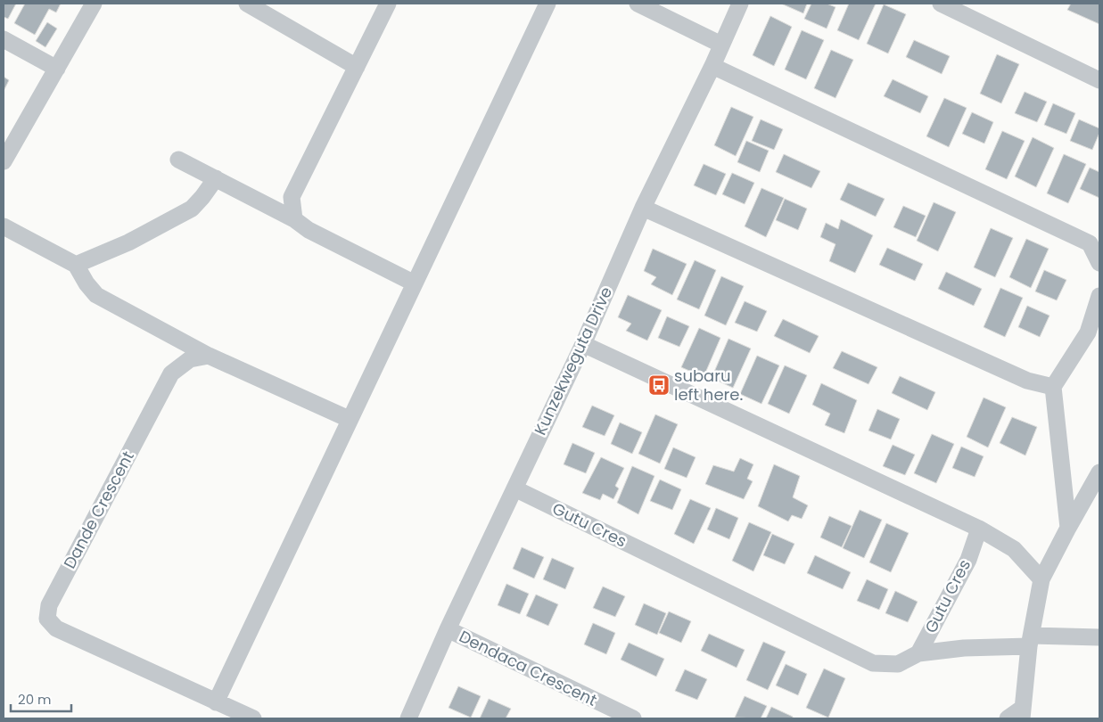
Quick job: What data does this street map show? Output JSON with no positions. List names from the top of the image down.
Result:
{
  "streets": {
    "street": [
      "Kunzekweguta Drive",
      "Dande Crescent",
      "Gutu Cres",
      "Dendaca Crescent"
    ]
  },
  "crossings": [
    ["Kunzekweguta Drive", "Gutu Cres"],
    ["Kunzekweguta Drive", "Dendaca Crescent"]
  ],
  "places": {
    "bus stop": ["subaru left here."]
  },
  "scale_bar": "20 m"
}
